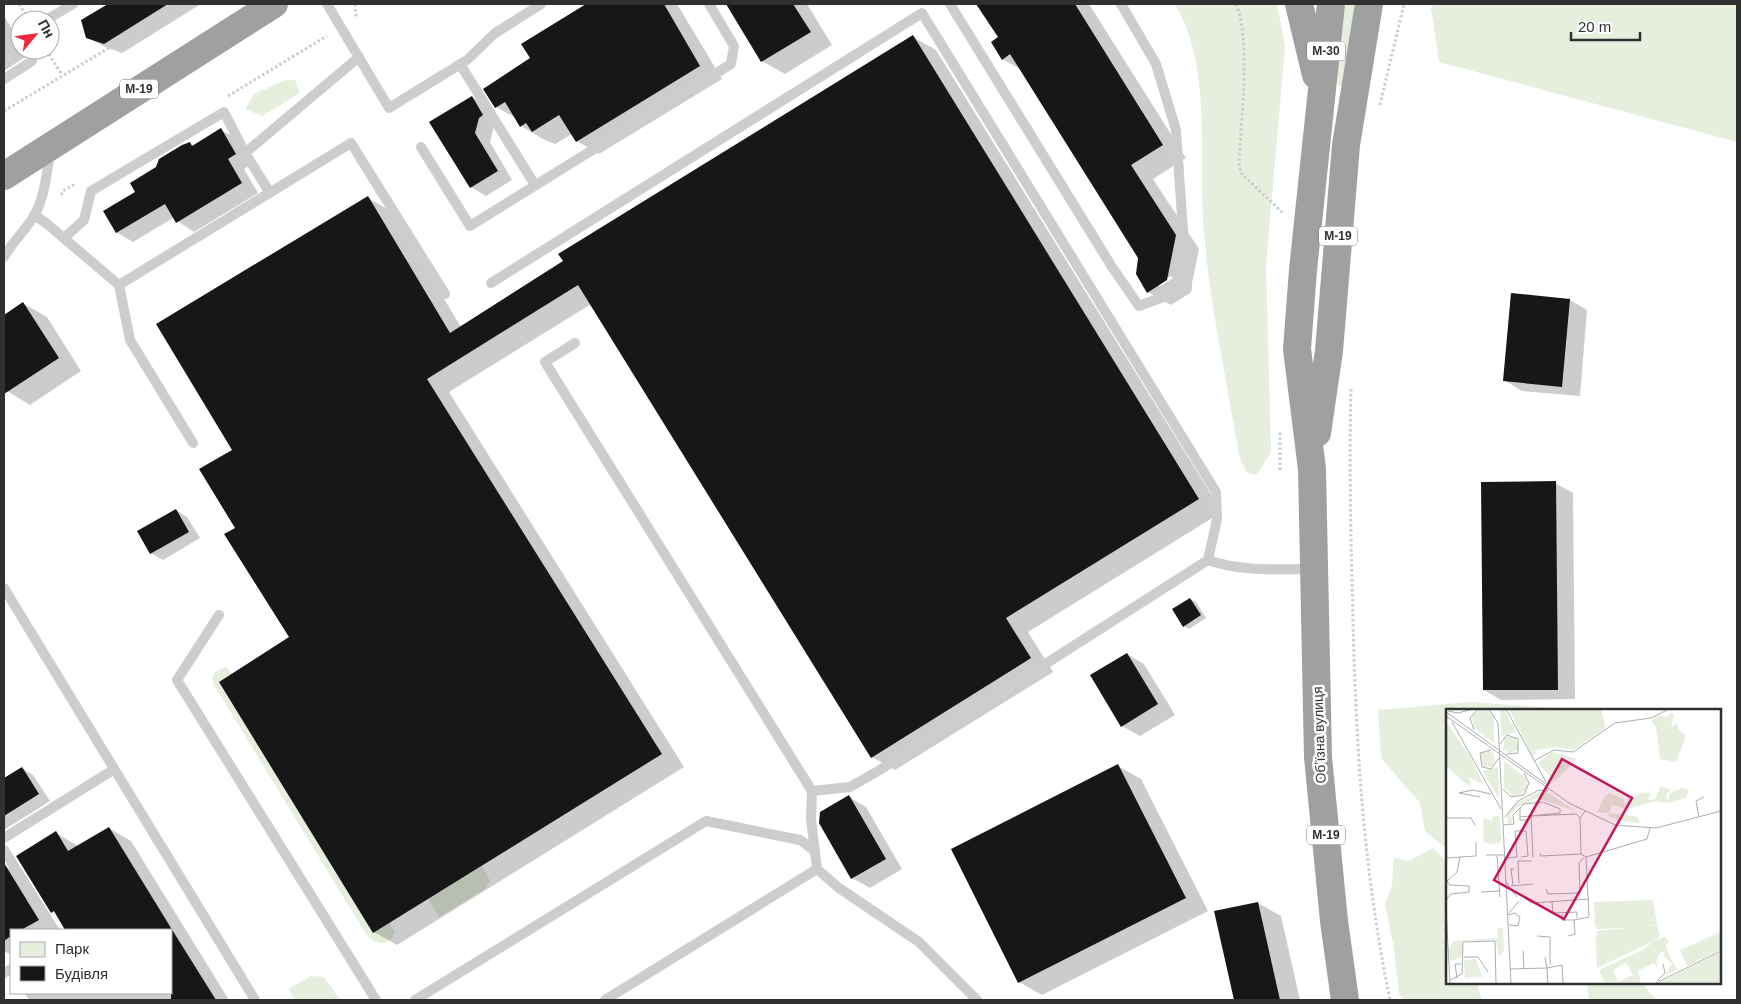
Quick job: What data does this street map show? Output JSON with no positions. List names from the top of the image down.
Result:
{
  "streets": {
    "highway": ["М-30", "М-19", "Обʼїзна вулиця"]
  },
  "crossings": [
    ["М-30", "М-19"],
    ["М-19", "Обʼїзна вулиця"]
  ],
  "legend": ["Парк", "Будівля"],
  "scale_bar": "20 m",
  "north": "top right"
}
